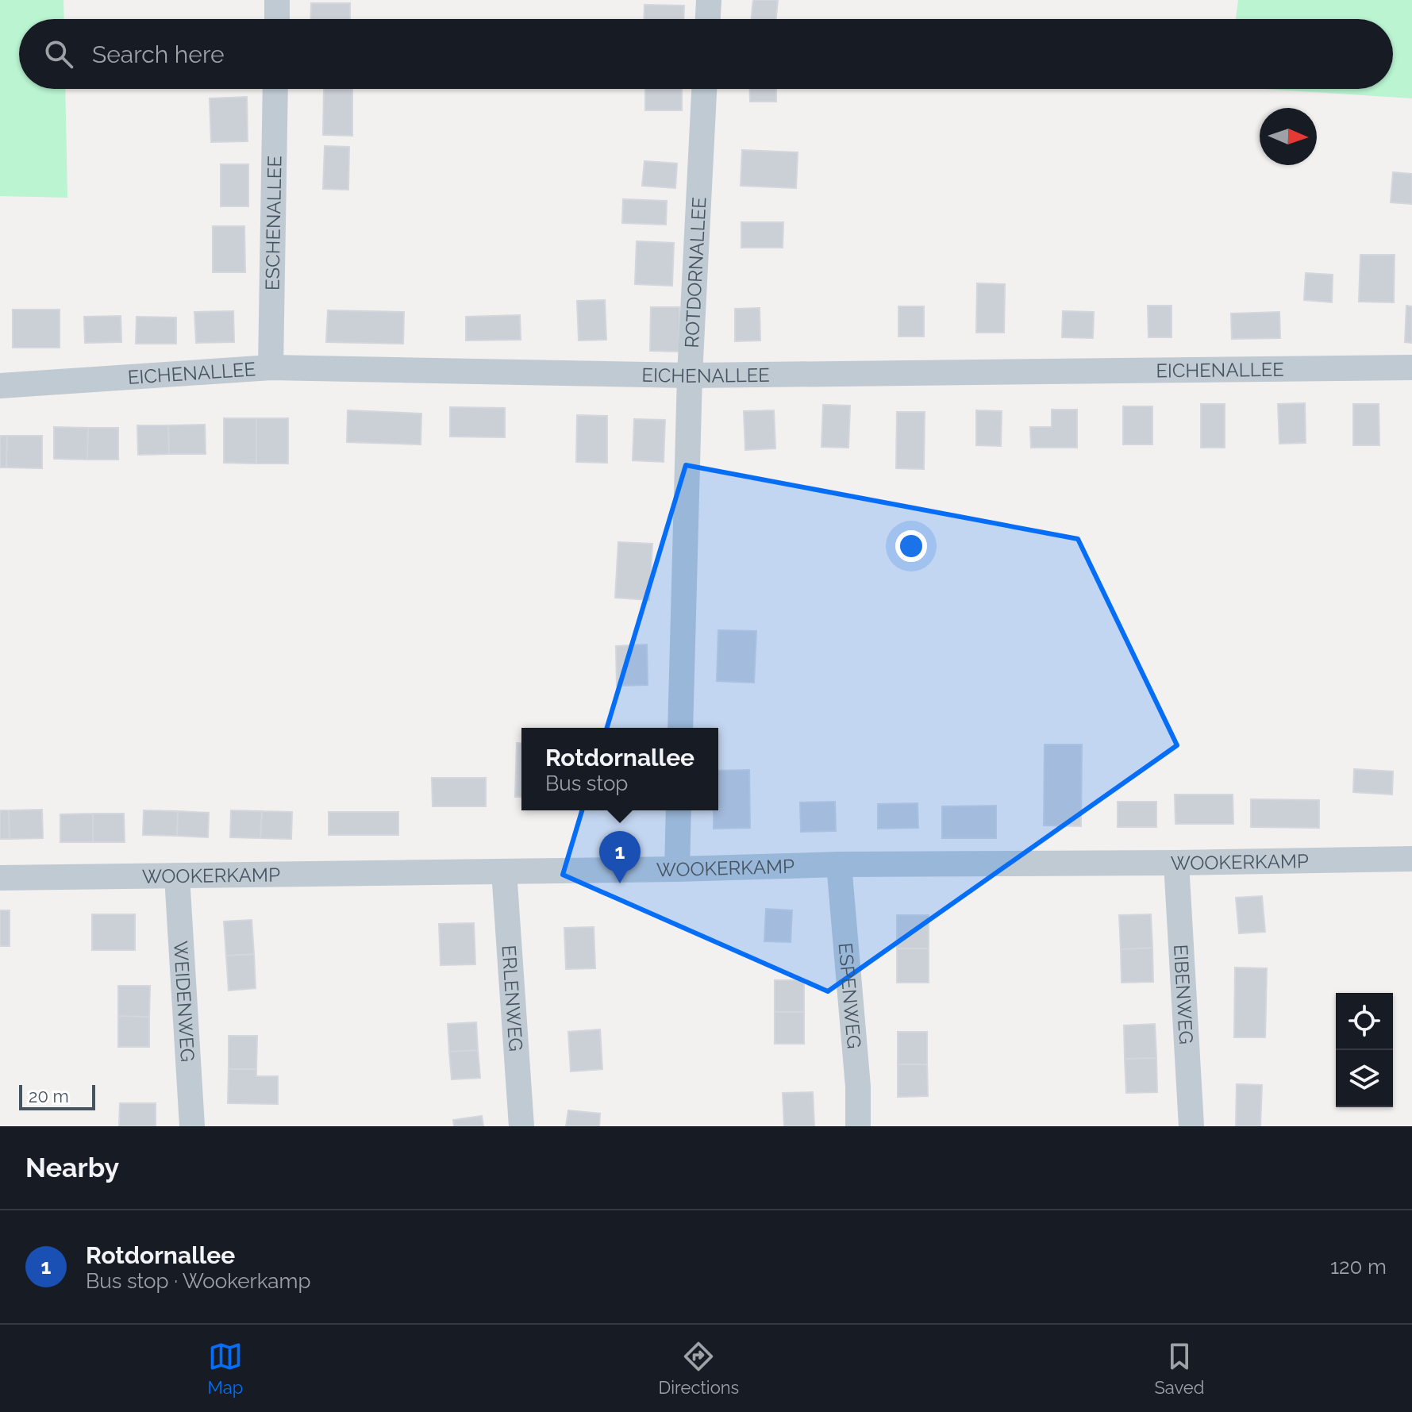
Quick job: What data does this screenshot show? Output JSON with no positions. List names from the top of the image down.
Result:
{
  "streets": {
    "street": [
      "ESCHENALLEE",
      "ROTDORNALLEE",
      "EICHENALLEE",
      "WOOKERKAMP",
      "EIBENWEG",
      "ESPENWEG",
      "ERLENWEG",
      "WEIDENWEG"
    ]
  },
  "crossings": [
    ["ESCHENALLEE", "EICHENALLEE"],
    ["ROTDORNALLEE", "EICHENALLEE"],
    ["WOOKERKAMP", "EIBENWEG"],
    ["WOOKERKAMP", "ESPENWEG"],
    ["WOOKERKAMP", "ERLENWEG"],
    ["WOOKERKAMP", "WEIDENWEG"]
  ],
  "scale_bar": "20 m",
  "north": "right",
  "page": {
    "search": "Search here",
    "popup": ["Rotdornallee", "Bus stop"],
    "pins": "1",
    "scale": "20 m",
    "heading": "Nearby",
    "list": [
      {
        "mark": "1",
        "name": "Rotdornallee",
        "note": "Bus stop · Wookerkamp",
        "value": "120 m"
      }
    ],
    "nav": ["Map", "Directions", "Saved"]
  }
}
